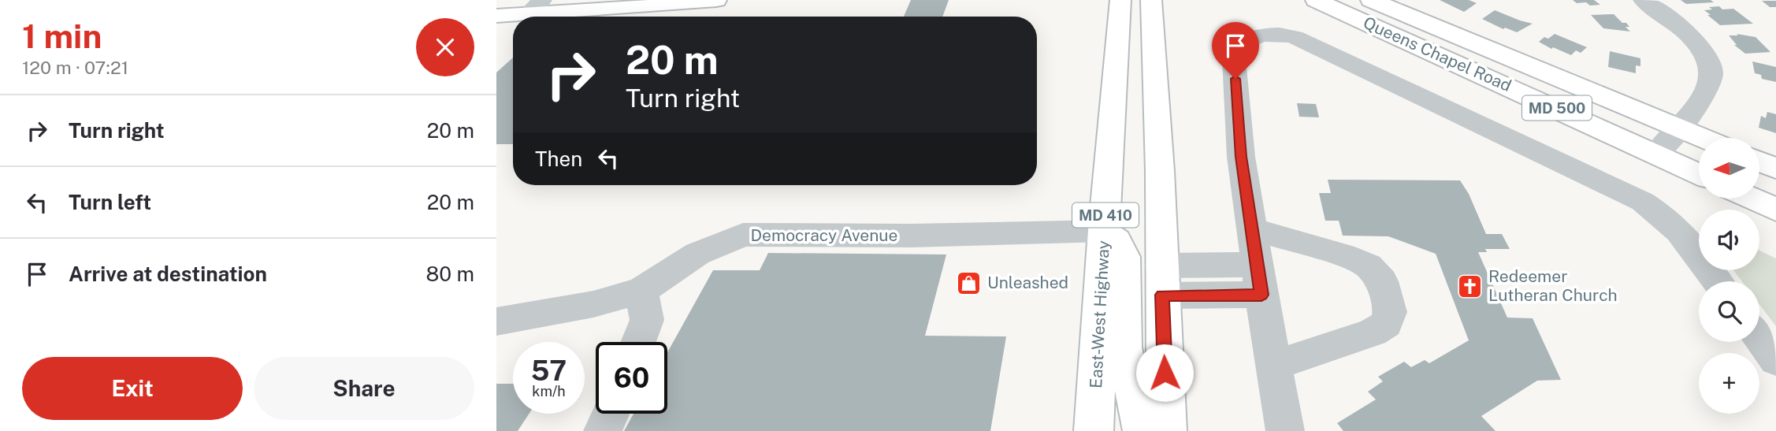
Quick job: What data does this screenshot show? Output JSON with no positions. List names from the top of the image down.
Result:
{
  "streets": {
    "main road": [
      "Queens Chapel Road",
      "MD 500",
      "MD 410",
      "East-West Highway"
    ],
    "street": ["Democracy Avenue"]
  },
  "crossings": [
    ["Democracy Avenue", "East-West Highway"]
  ],
  "places": {
    "shop": ["Unleashed"],
    "church": ["Redeemer Lutheran Church"]
  },
  "north": "left",
  "page": {
    "heading": ["1 min", "120 m · 07:21"],
    "turn": ["20 m", "Turn right"],
    "list": [
      {
        "name": "Turn right",
        "value": "20 m"
      },
      {
        "name": "Turn left",
        "value": "20 m"
      },
      {
        "name": "Arrive at destination",
        "value": "80 m"
      }
    ],
    "then": "Then",
    "map_buttons": "+",
    "speed": "57 km/h",
    "limit": "60",
    "buttons": ["Exit", "Share"]
  }
}
